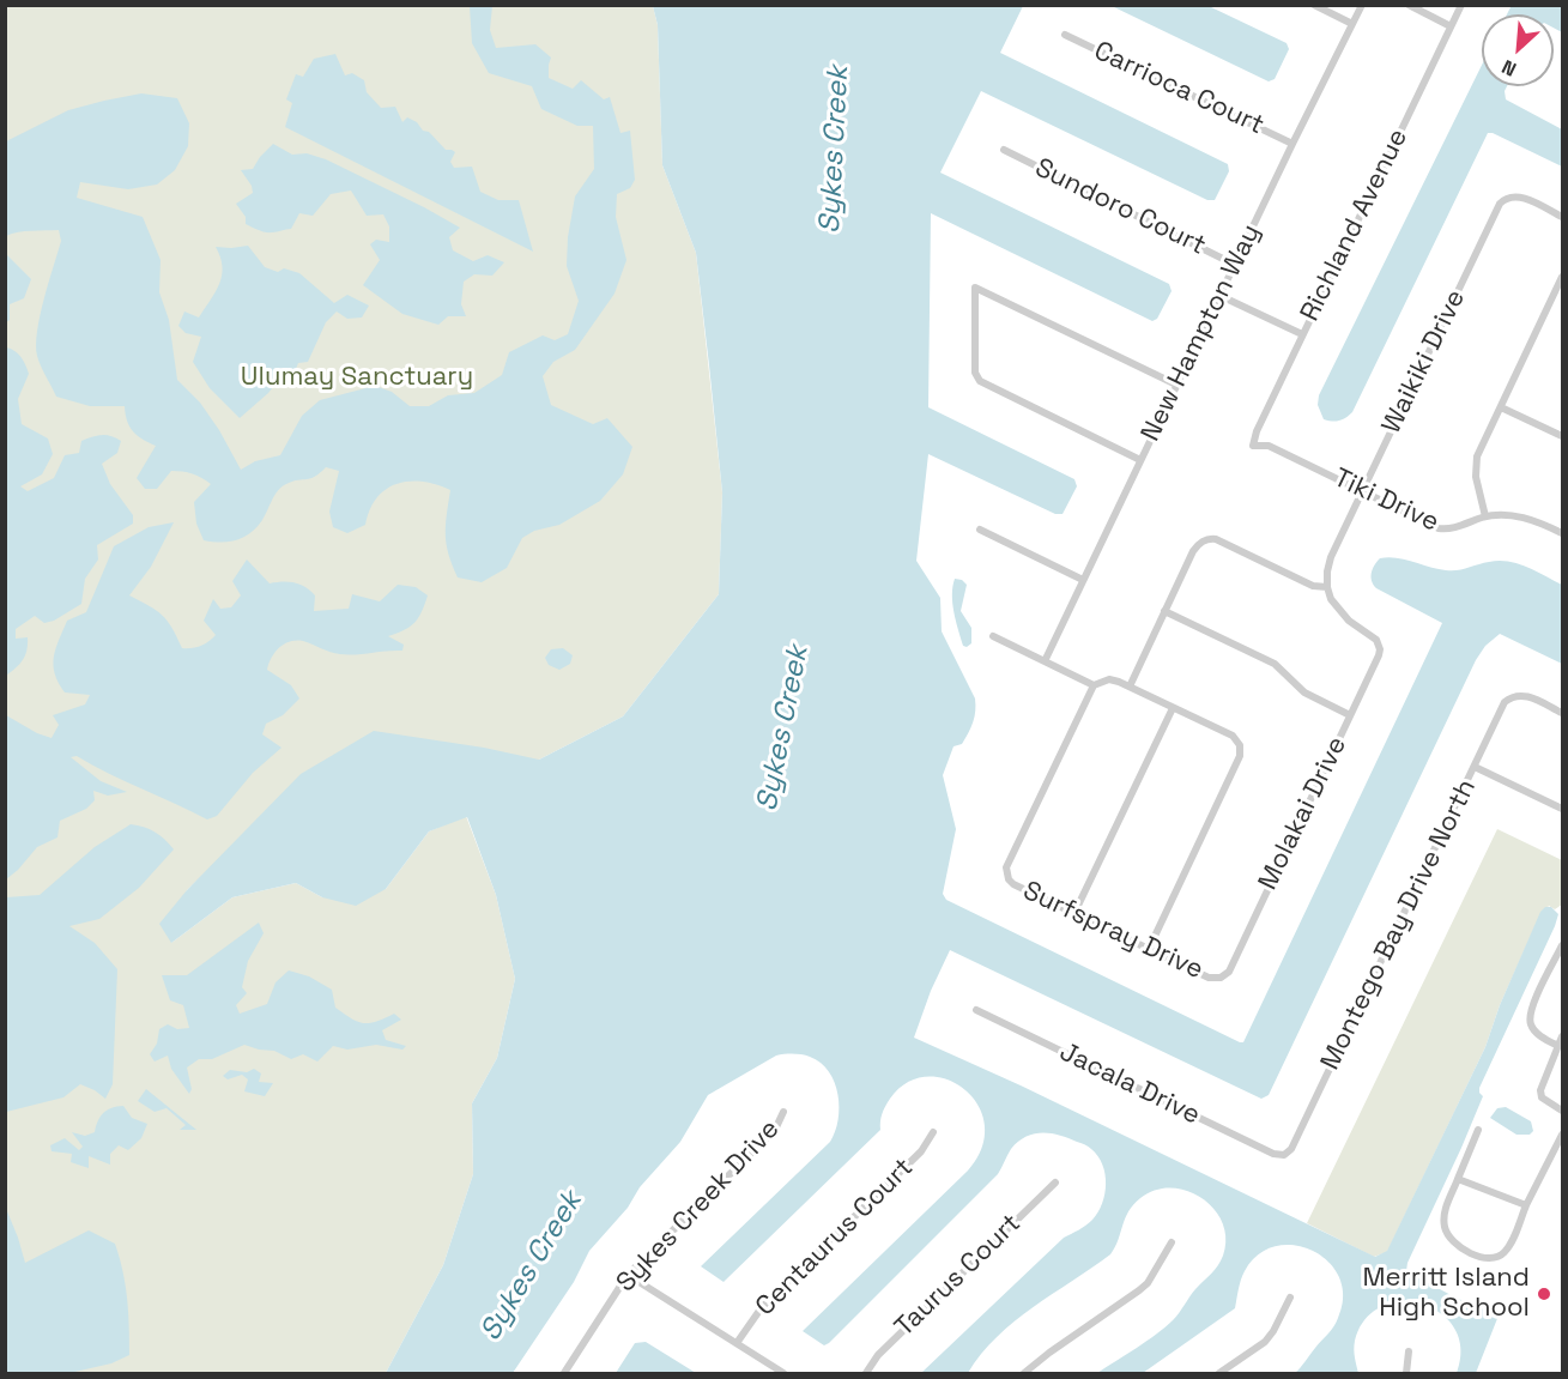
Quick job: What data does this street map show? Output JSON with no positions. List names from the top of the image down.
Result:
{
  "streets": {
    "street": [
      "Carrioca Court",
      "Sundoro Court",
      "Richland Avenue",
      "New Hampton Way",
      "Waikiki Drive",
      "Tiki Drive",
      "Molakai Drive",
      "Montego Bay Drive North",
      "Surfspray Drive",
      "Jacala Drive",
      "Sykes Creek Drive",
      "Centaurus Court",
      "Taurus Court"
    ]
  },
  "crossings": [
    ["Carrioca Court", "New Hampton Way"],
    ["Sundoro Court", "New Hampton Way"],
    ["Richland Avenue", "Tiki Drive"],
    ["Waikiki Drive", "Tiki Drive"],
    ["Waikiki Drive", "Molakai Drive"],
    ["Molakai Drive", "Surfspray Drive"],
    ["Montego Bay Drive North", "Jacala Drive"]
  ],
  "water": ["Sykes Creek"],
  "parks": ["Ulumay Sanctuary"],
  "places": ["Merritt Island High School"],
  "north": "bottom left"
}
